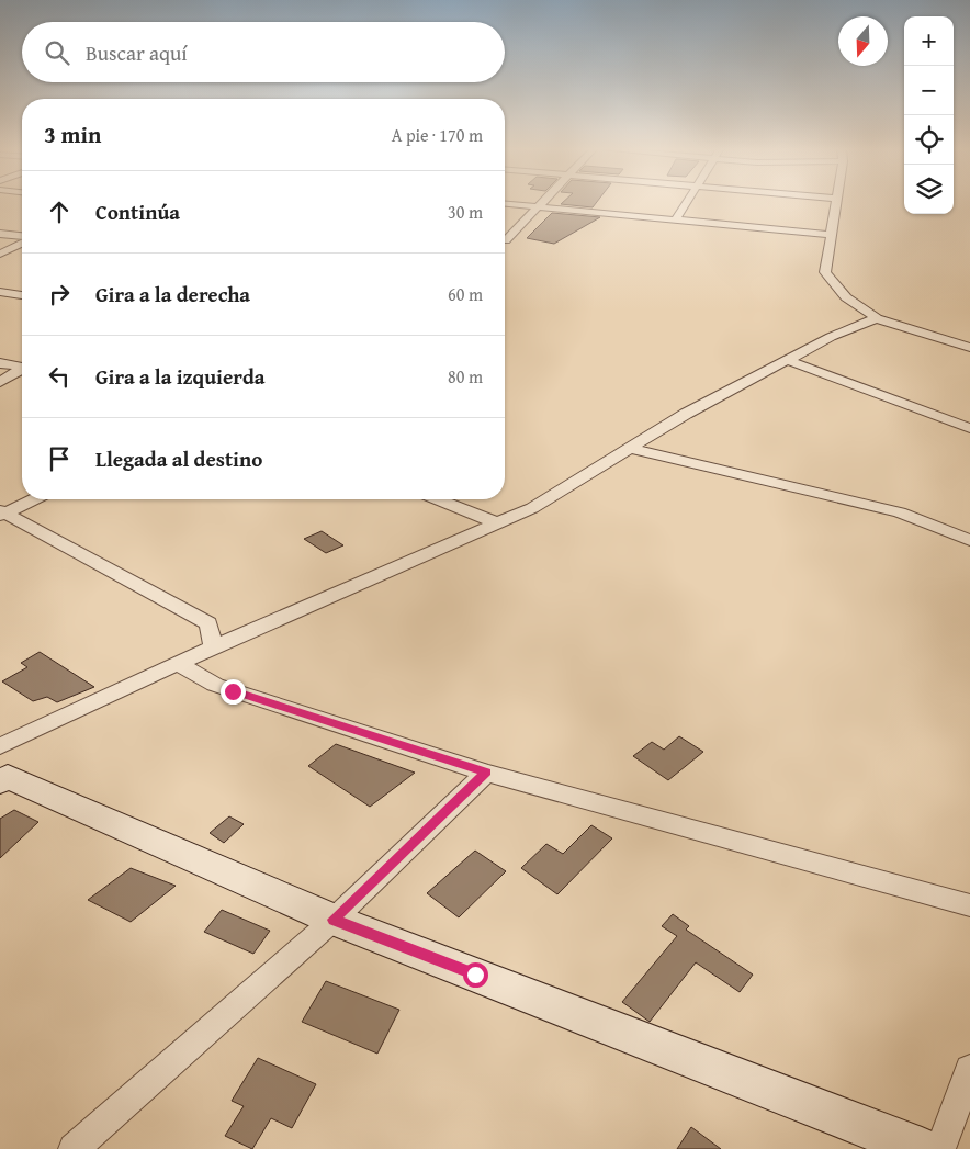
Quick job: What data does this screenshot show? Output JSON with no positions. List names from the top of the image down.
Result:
{
  "north": "bottom",
  "page": {
    "map_buttons": ["+", "−"],
    "search": "Buscar aquí",
    "heading": ["3 min", "A pie · 170 m"],
    "list": [
      ["Continúa", "30 m"],
      ["Gira a la derecha", "60 m"],
      ["Gira a la izquierda", "80 m"],
      "Llegada al destino"
    ]
  }
}
